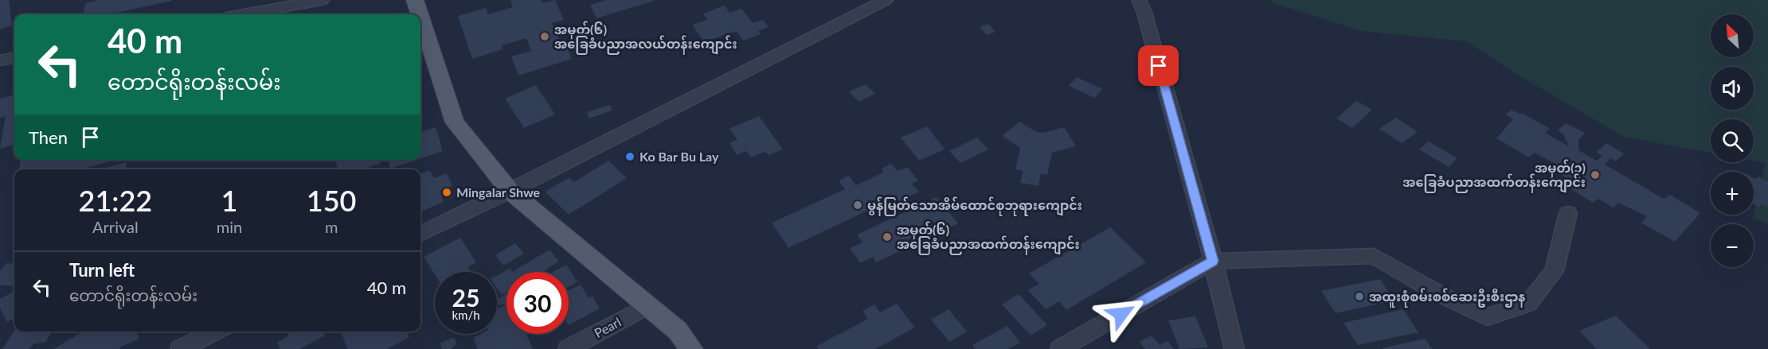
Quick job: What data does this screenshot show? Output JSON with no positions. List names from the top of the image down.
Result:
{
  "streets": {
    "street": ["Pearl"]
  },
  "places": [
    "အမှတ်(၆) အခြေခံပညာအလယ်တန်းကျောင်း",
    "Ko Bar Bu Lay",
    "အမှတ်(၃) အခြေခံပညာအထက်တန်းကျောင်း",
    "Mingalar Shwe",
    "မွန်မြတ်သောအိမ်ထောင်စုဘုရားကျောင်း",
    "အမှတ်(၆) အခြေခံပညာအထက်တန်းကျောင်း",
    "အထူးစုံစမ်းစစ်ဆေးဦးစီးဌာန"
  ],
  "north": "top left",
  "page": {
    "map_buttons": ["+", "−"],
    "turn": ["40 m", "တောင်ရိုးတန်းလမ်း"],
    "then": "Then",
    "eta": [
      "21:22",
      "Arrival",
      "1",
      "min",
      "150",
      "m"
    ],
    "list": [
      {
        "name": "Turn left",
        "note": "တောင်ရိုးတန်းလမ်း",
        "value": "40 m"
      }
    ],
    "speed": "25 km/h",
    "limit": "30"
  }
}
